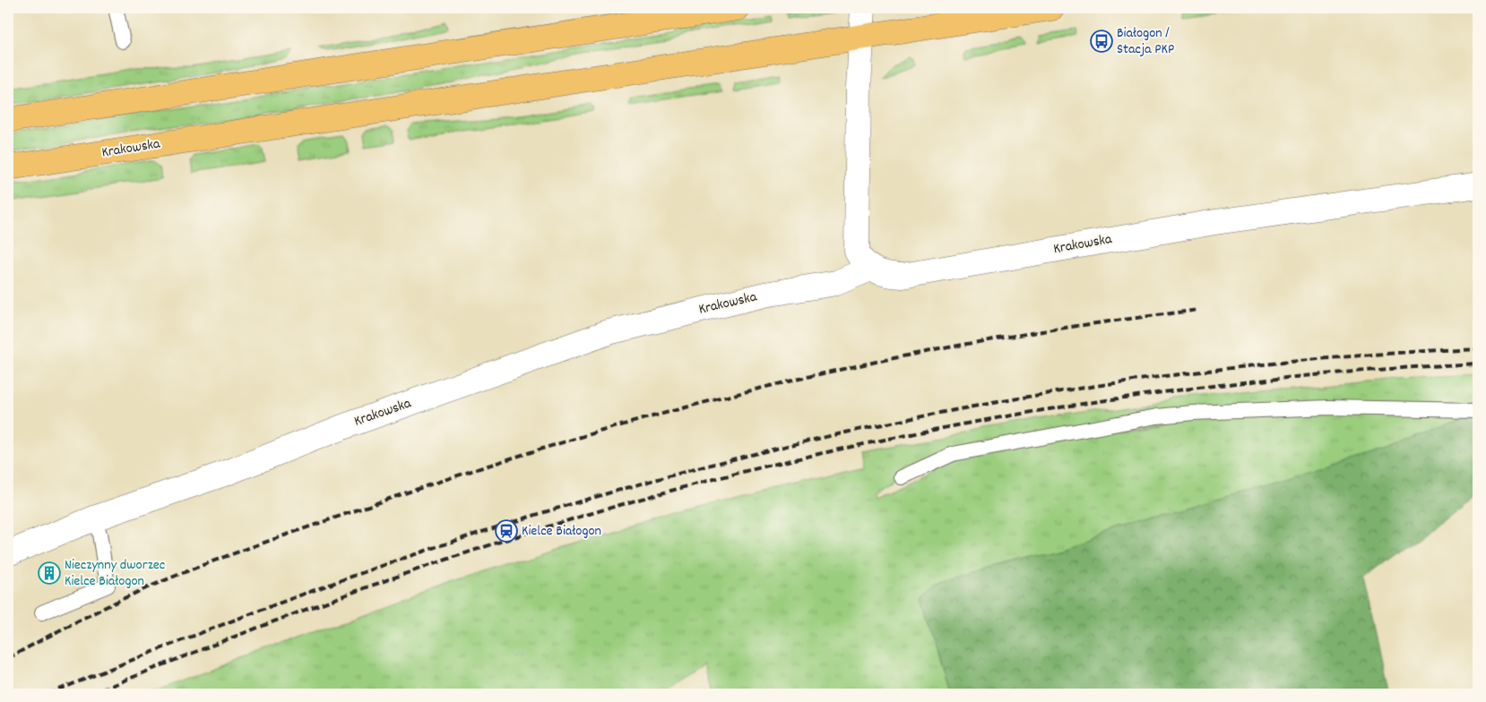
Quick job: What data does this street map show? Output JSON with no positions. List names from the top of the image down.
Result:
{
  "streets": {
    "main road": ["Krakowska"]
  },
  "places": {
    "bus stop": ["Białogon / Stacja PKP"],
    "station": ["Kielce Białogon"],
    "building": ["Nieczynny dworzec Kielce Białogon"]
  }
}
